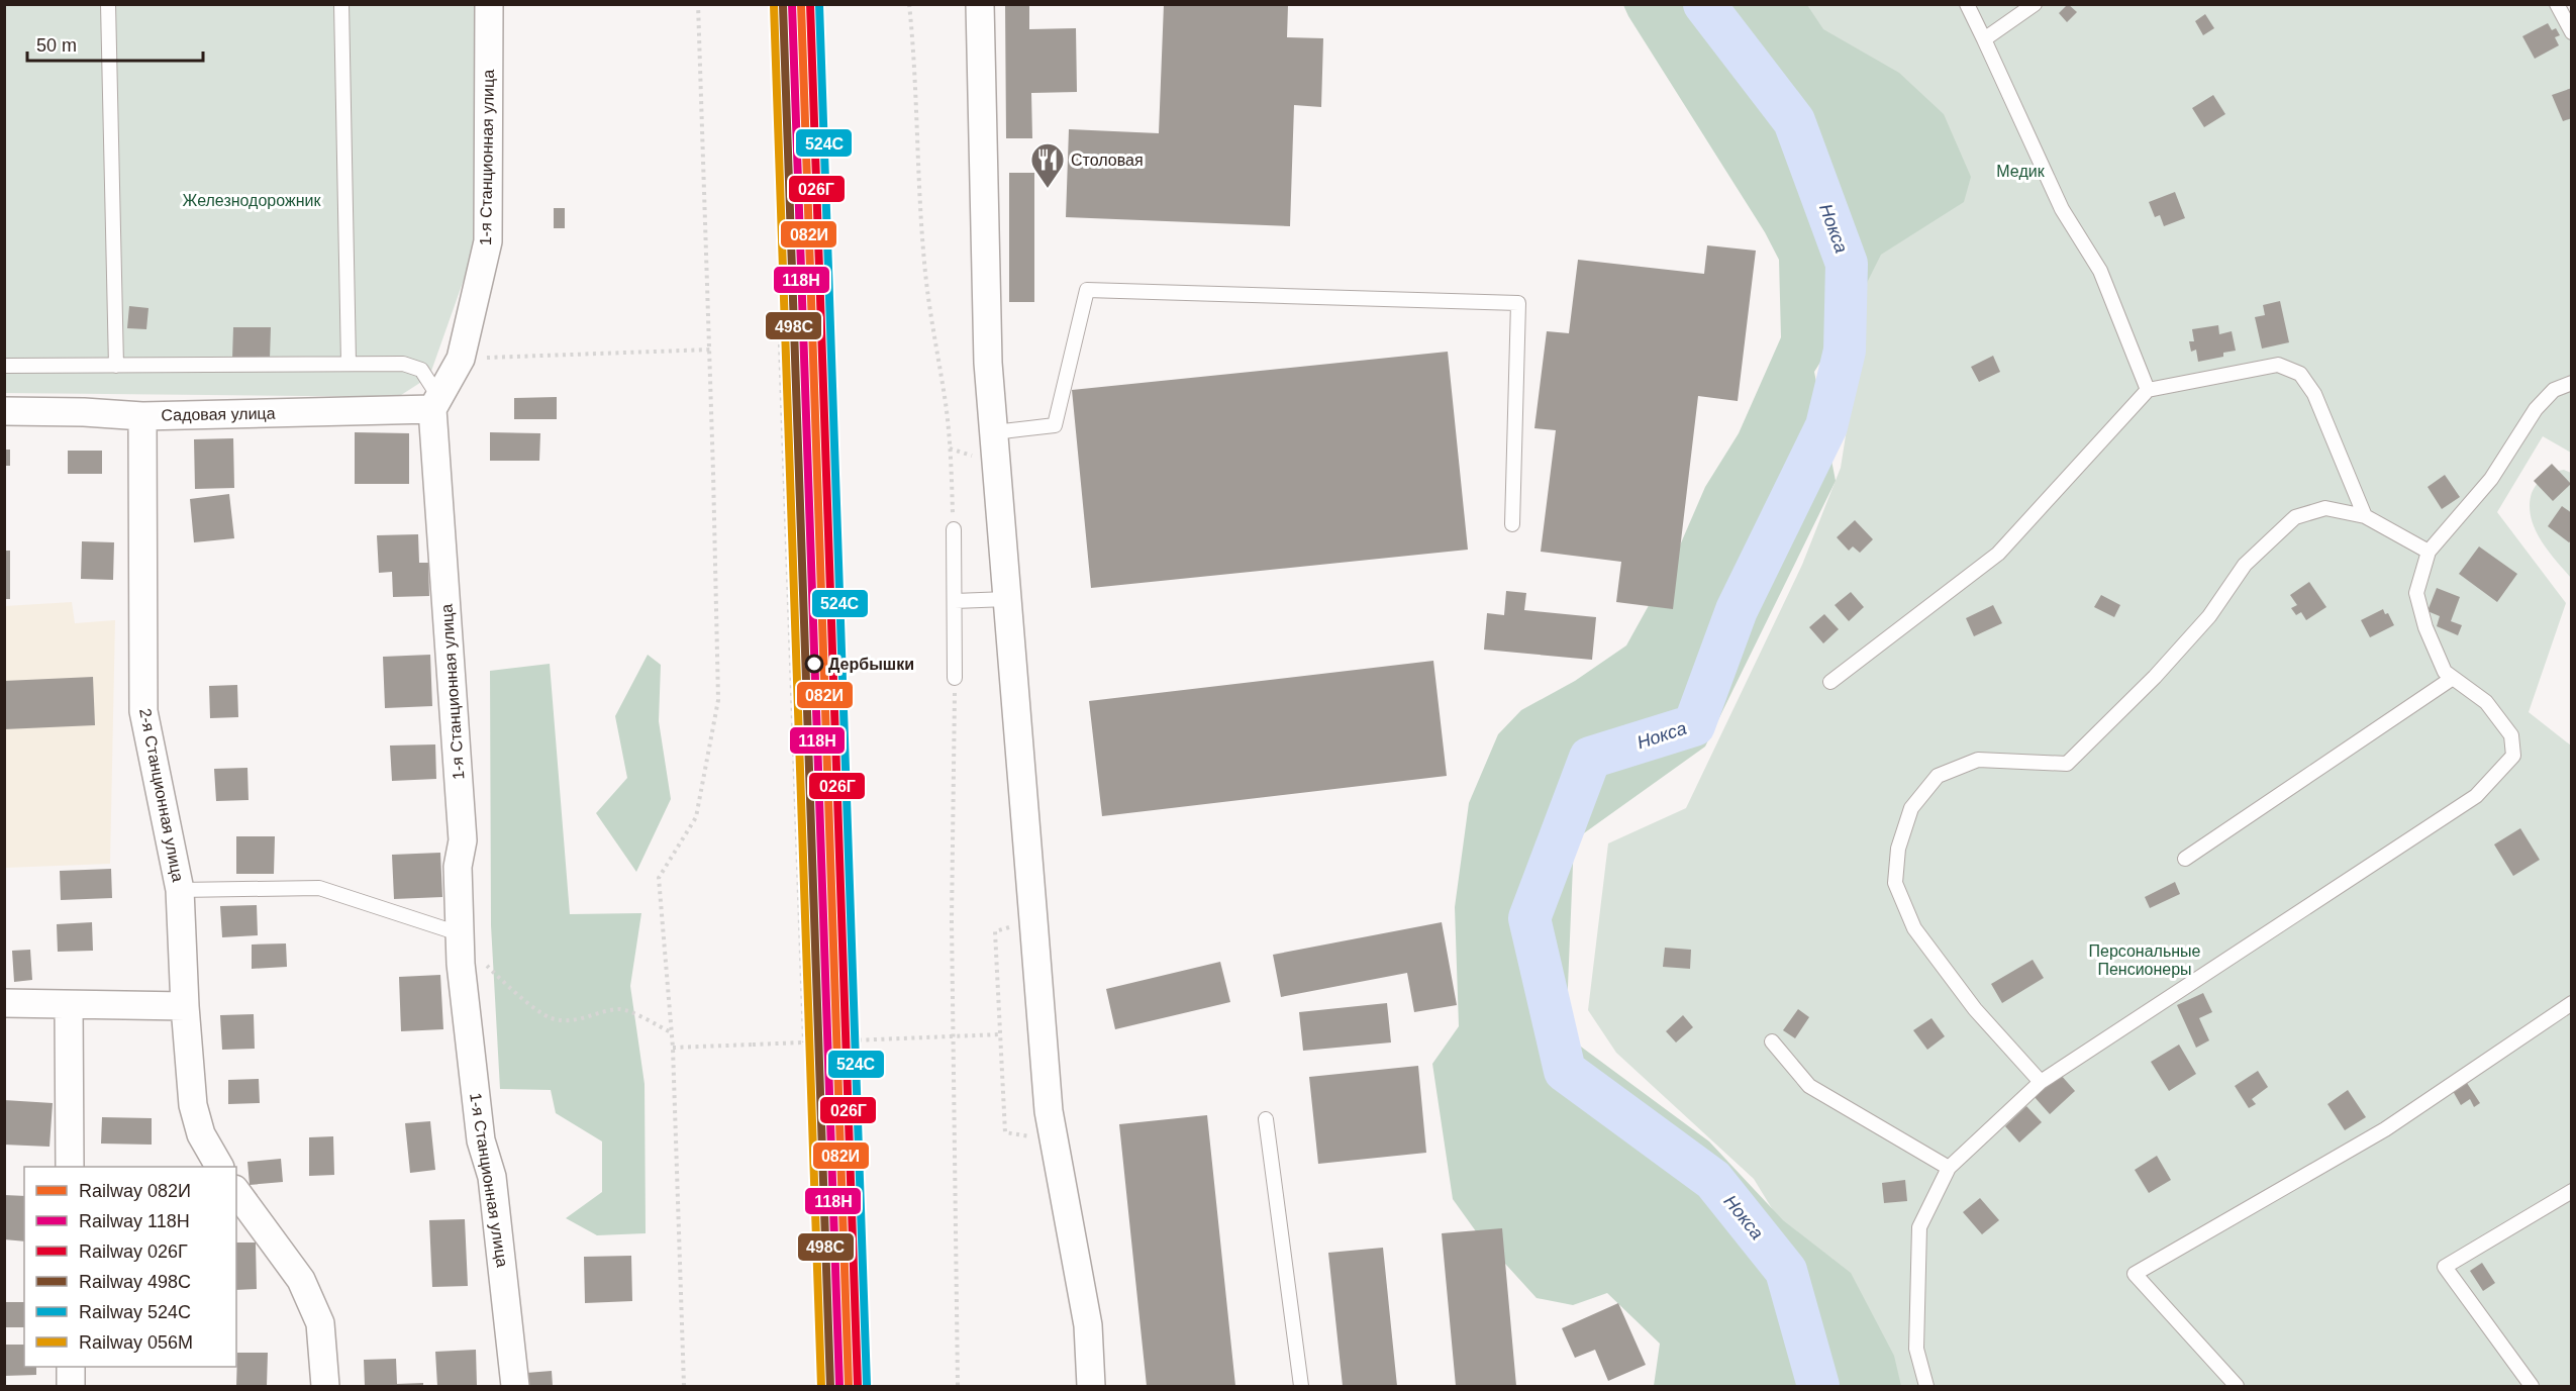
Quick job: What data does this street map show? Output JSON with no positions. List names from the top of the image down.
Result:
{
  "streets": {
    "street": ["1-я Станционная улица", "Садовая улица", "2-я Станционная улица"]
  },
  "crossings": [
    ["1-я Станционная улица", "Садовая улица"],
    ["Садовая улица", "2-я Станционная улица"]
  ],
  "water": ["Нокса"],
  "parks": ["Медик", "Железнодорожник", "Персональные Пенсионеры"],
  "places": {
    "restaurant": ["Столовая"],
    "other": ["Дербышки"]
  },
  "lines": [
    "rail line 082И",
    "rail line 118Н",
    "rail line 026Г",
    "rail line 524С",
    "rail line 498С",
    "rail line 056М"
  ],
  "legend": [
    "Railway 082И",
    "Railway 118Н",
    "Railway 026Г",
    "Railway 498С",
    "Railway 524С",
    "Railway 056М"
  ],
  "scale_bar": "50 m"
}
